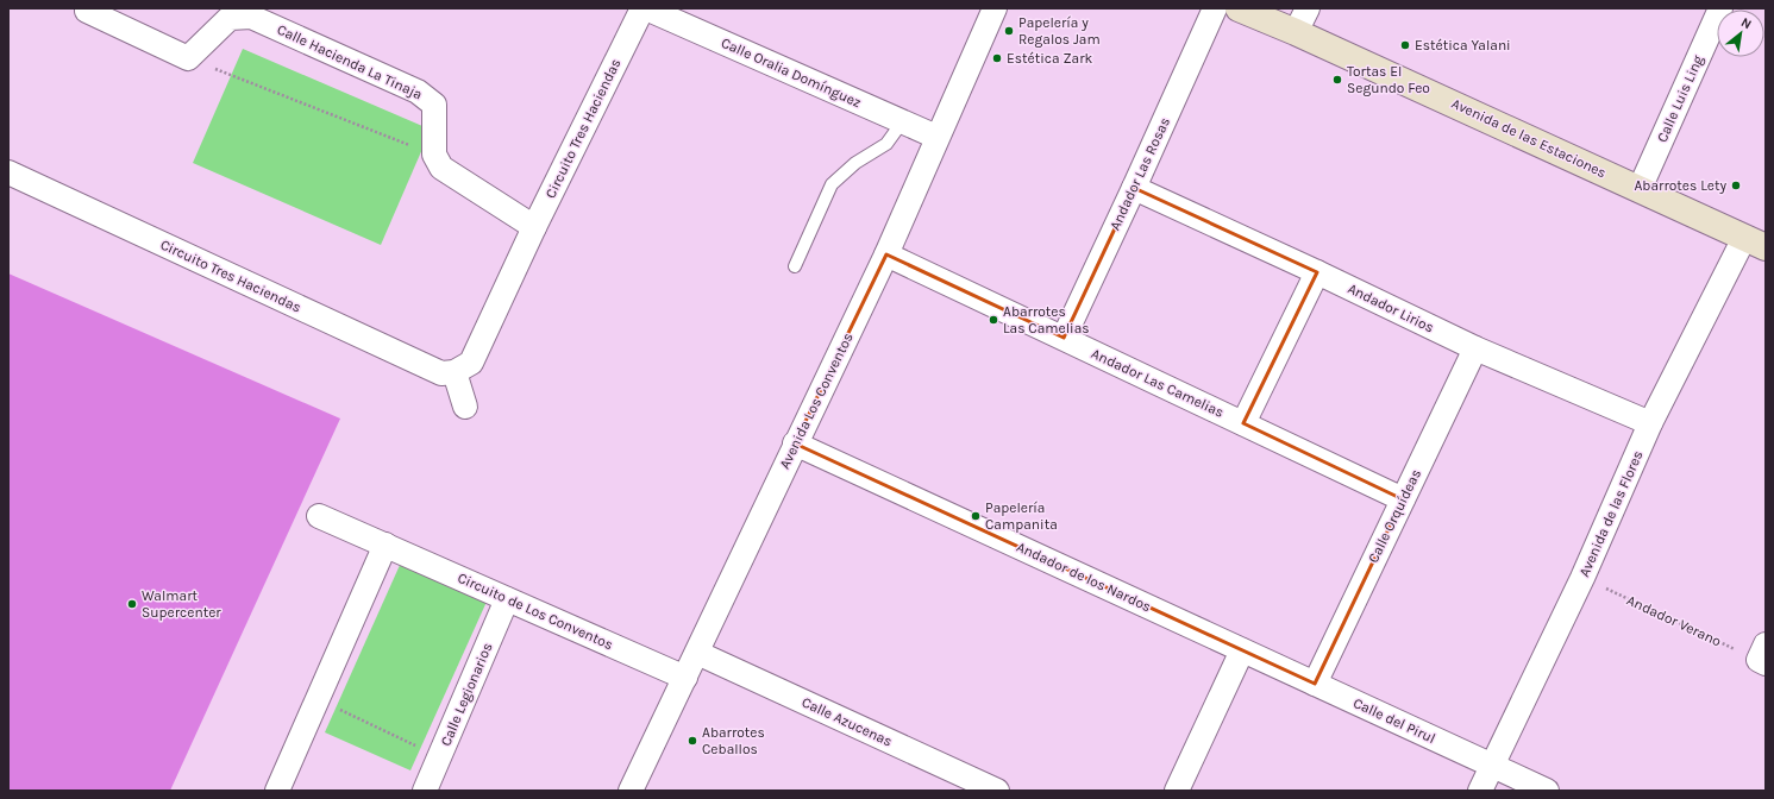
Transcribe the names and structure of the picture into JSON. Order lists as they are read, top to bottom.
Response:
{
  "streets": {
    "street": [
      "Calle Hacienda La Tinaja",
      "Calle Oralia Domínguez",
      "Calle Luis Ling",
      "Circuito Tres Haciendas",
      "Avenida de las Estaciones",
      "Andador Las Rosas",
      "Andador Lirios",
      "Andador Las Camelias",
      "Avenida Los Conventos",
      "Avenida de las Flores",
      "Calle Orquídeas",
      "Andador de los Nardos",
      "Circuito de Los Conventos",
      "Calle Legionarios",
      "Calle del Pirul",
      "Calle Azucenas"
    ],
    "path": ["Andador Verano"]
  },
  "crossings": [
    ["Calle Oralia Domínguez", "Circuito Tres Haciendas"],
    ["Calle Oralia Domínguez", "Avenida Los Conventos"],
    ["Calle Luis Ling", "Avenida de las Estaciones"],
    ["Avenida de las Estaciones", "Avenida de las Flores"],
    ["Andador Las Rosas", "Andador Lirios"],
    ["Andador Las Rosas", "Andador Las Camelias"],
    ["Andador Lirios", "Avenida de las Flores"],
    ["Andador Lirios", "Calle Orquídeas"],
    ["Andador Las Camelias", "Avenida Los Conventos"],
    ["Andador Las Camelias", "Calle Orquídeas"],
    ["Avenida Los Conventos", "Andador de los Nardos"],
    ["Avenida Los Conventos", "Circuito de Los Conventos"],
    ["Avenida Los Conventos", "Calle Azucenas"],
    ["Avenida de las Flores", "Andador Verano"],
    ["Avenida de las Flores", "Calle del Pirul"],
    ["Calle Orquídeas", "Calle del Pirul"],
    ["Andador de los Nardos", "Calle del Pirul"],
    ["Circuito de Los Conventos", "Calle Legionarios"]
  ],
  "places": [
    "Papelería y Regalos Jam",
    "Estética Yalani",
    "Estética Zark",
    "Tortas El Segundo Feo",
    "Abarrotes Lety",
    "Abarrotes Las Camelias",
    "Papelería Campanita",
    "Walmart Supercenter",
    "Abarrotes Ceballos"
  ],
  "north": "top right"
}
